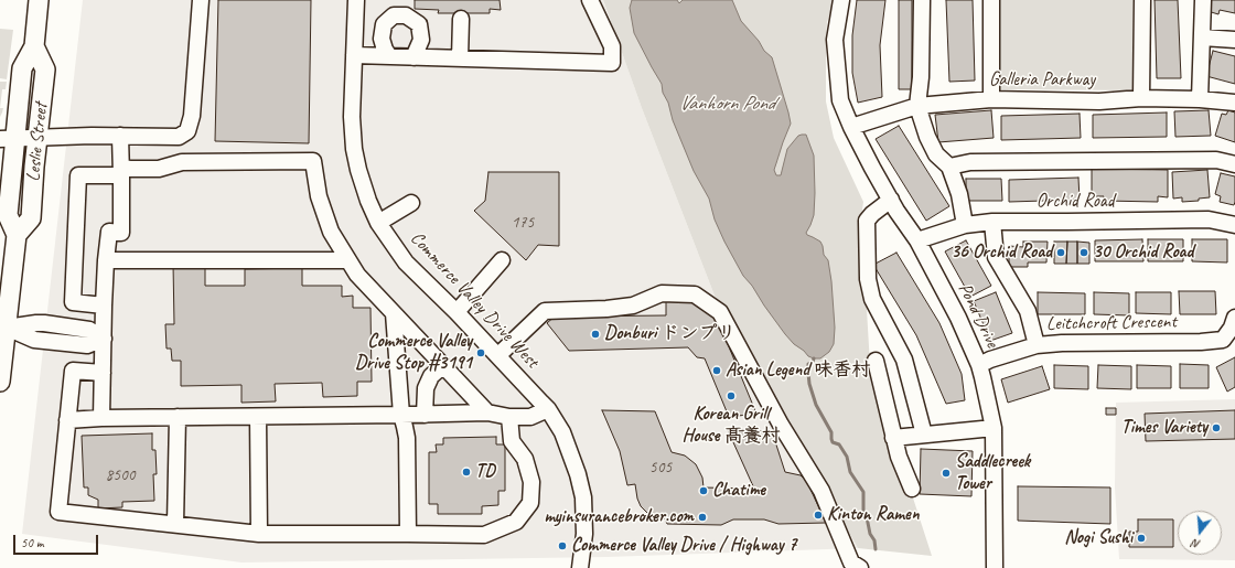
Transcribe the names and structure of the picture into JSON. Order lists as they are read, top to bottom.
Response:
{
  "streets": {
    "main road": ["Leslie Street"],
    "street": [
      "Galleria Parkway",
      "Orchid Road",
      "Commerce Valley Drive West",
      "Pond Drive",
      "Leitchcroft Crescent"
    ]
  },
  "crossings": [
    ["Galleria Parkway", "Pond Drive"],
    ["Orchid Road", "Pond Drive"],
    ["Pond Drive", "Leitchcroft Crescent"]
  ],
  "water": ["Vanhorn Pond"],
  "places": [
    "36 Orchid Road",
    "30 Orchid Road",
    "Donburi ドンプリ",
    "Commerce Valley Drive Stop #3191",
    "Asian Legend 味香村",
    "Korean Grill House 髙養村",
    "Times Variety",
    "TD",
    "Saddlecreek Tower",
    "Chatime",
    "Kinton Ramen",
    "myinsurancebroker.com",
    "Nogi Sushi",
    "Commerce Valley Drive / Highway 7"
  ],
  "house_numbers": ["175", "505", "8500"],
  "scale_bar": "50 m",
  "north": "bottom"
}
